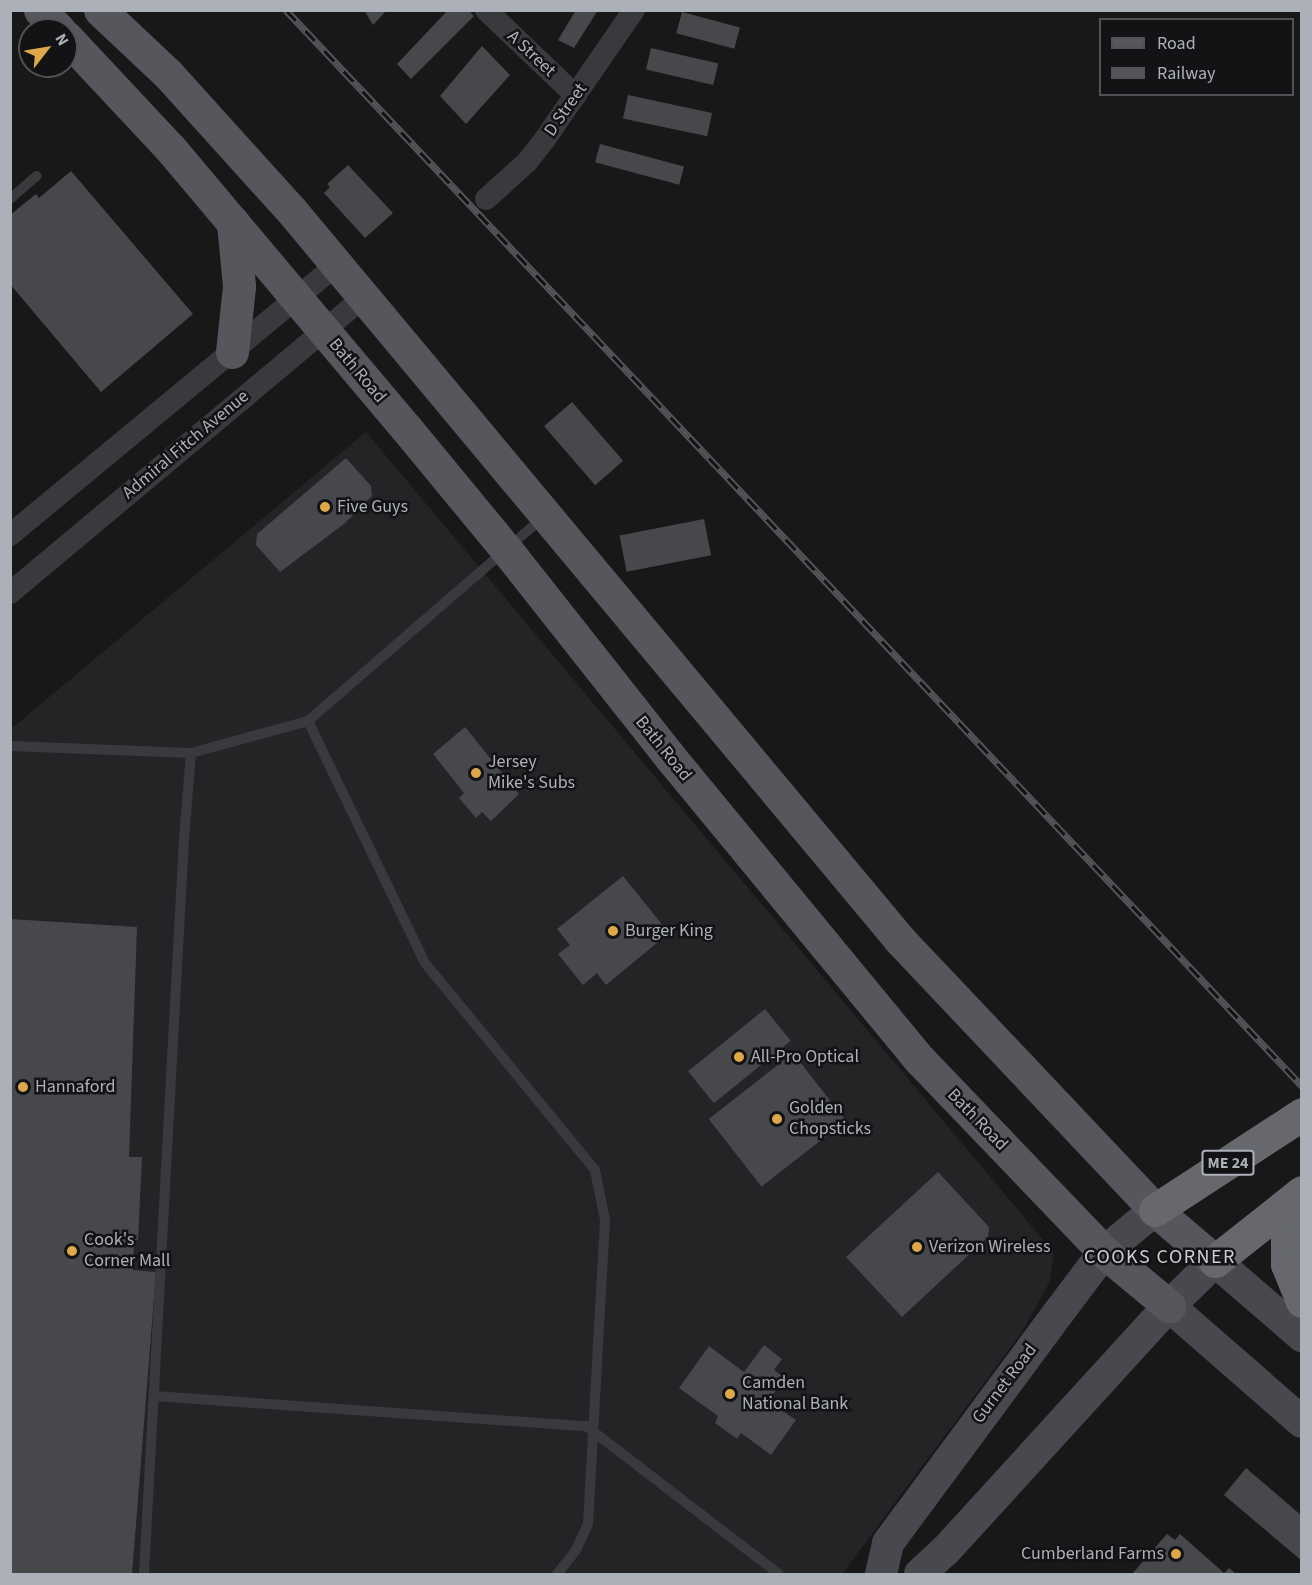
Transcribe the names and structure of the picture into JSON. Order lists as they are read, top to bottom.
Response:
{
  "streets": {
    "highway": ["ME 24"],
    "main road": ["Bath Road", "Gurnet Road"],
    "street": ["A Street", "D Street", "Admiral Fitch Avenue"]
  },
  "crossings": [
    ["A Street", "D Street"],
    ["Bath Road", "Admiral Fitch Avenue"],
    ["Bath Road", "Gurnet Road"],
    ["ME 24", "Gurnet Road"]
  ],
  "districts": ["COOKS CORNER"],
  "places": [
    "Five Guys",
    "Jersey Mike's Subs",
    "Burger King",
    "All-Pro Optical",
    "Hannaford",
    "Golden Chopsticks",
    "Verizon Wireless",
    "Cook's Corner Mall",
    "Camden National Bank",
    "Cumberland Farms"
  ],
  "legend": ["Road", "Railway"],
  "north": "top right"
}
